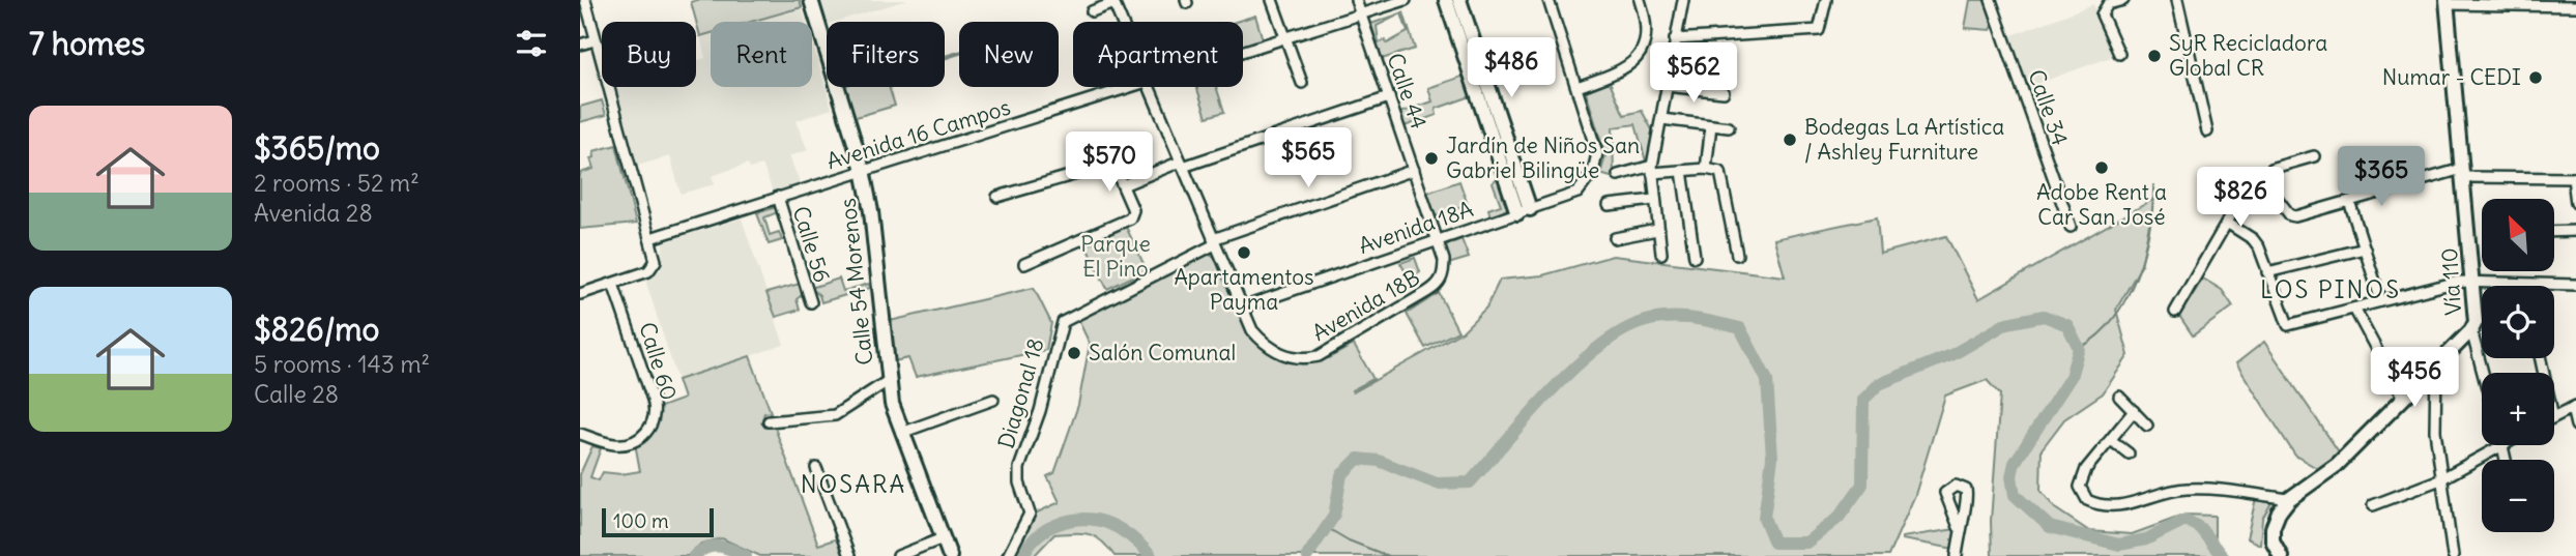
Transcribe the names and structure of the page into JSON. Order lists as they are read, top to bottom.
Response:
{
  "streets": {
    "main road": ["Calle 54 Morenos", "Vía 110"],
    "street": [
      "Calle 44",
      "Calle 34",
      "Avenida 16 Campos",
      "Avenida 18A",
      "Calle 56",
      "Avenida 18B",
      "Calle 60",
      "Diagonal 18"
    ]
  },
  "crossings": [
    ["Calle 44", "Avenida 16 Campos"],
    ["Calle 44", "Avenida 18A"],
    ["Calle 44", "Avenida 18B"],
    ["Avenida 16 Campos", "Calle 56"],
    ["Avenida 16 Campos", "Calle 54 Morenos"],
    ["Avenida 18A", "Avenida 18B"],
    ["Avenida 18B", "Diagonal 18"]
  ],
  "districts": ["LOS PINOS", "NOSARA"],
  "parks": ["Parque El Pino"],
  "places": [
    "SyR Recicladora Global CR",
    "Numar - CEDI",
    "Bodegas La Artística / Ashley Furniture",
    "Jardín de Niños San Gabriel Bilingüe",
    "Adobe Rent a Car San José",
    "Apartamentos Payma",
    "Salón Comunal"
  ],
  "scale_bar": "100 m",
  "north": "top left",
  "page": {
    "heading": "7 homes",
    "chip": [
      "Buy",
      "Rent",
      "Filters",
      "New",
      "Apartment"
    ],
    "price": [
      "$486",
      "$562",
      "$565",
      "$570",
      "$365",
      "$826",
      "$456"
    ],
    "list": [
      {
        "name": "$365/mo",
        "note": "2 rooms · 52 m² · Avenida 28"
      },
      {
        "name": "$826/mo",
        "note": "5 rooms · 143 m² · Calle 28"
      }
    ],
    "map_buttons": ["+", "−"],
    "scale": "100 m"
  }
}
